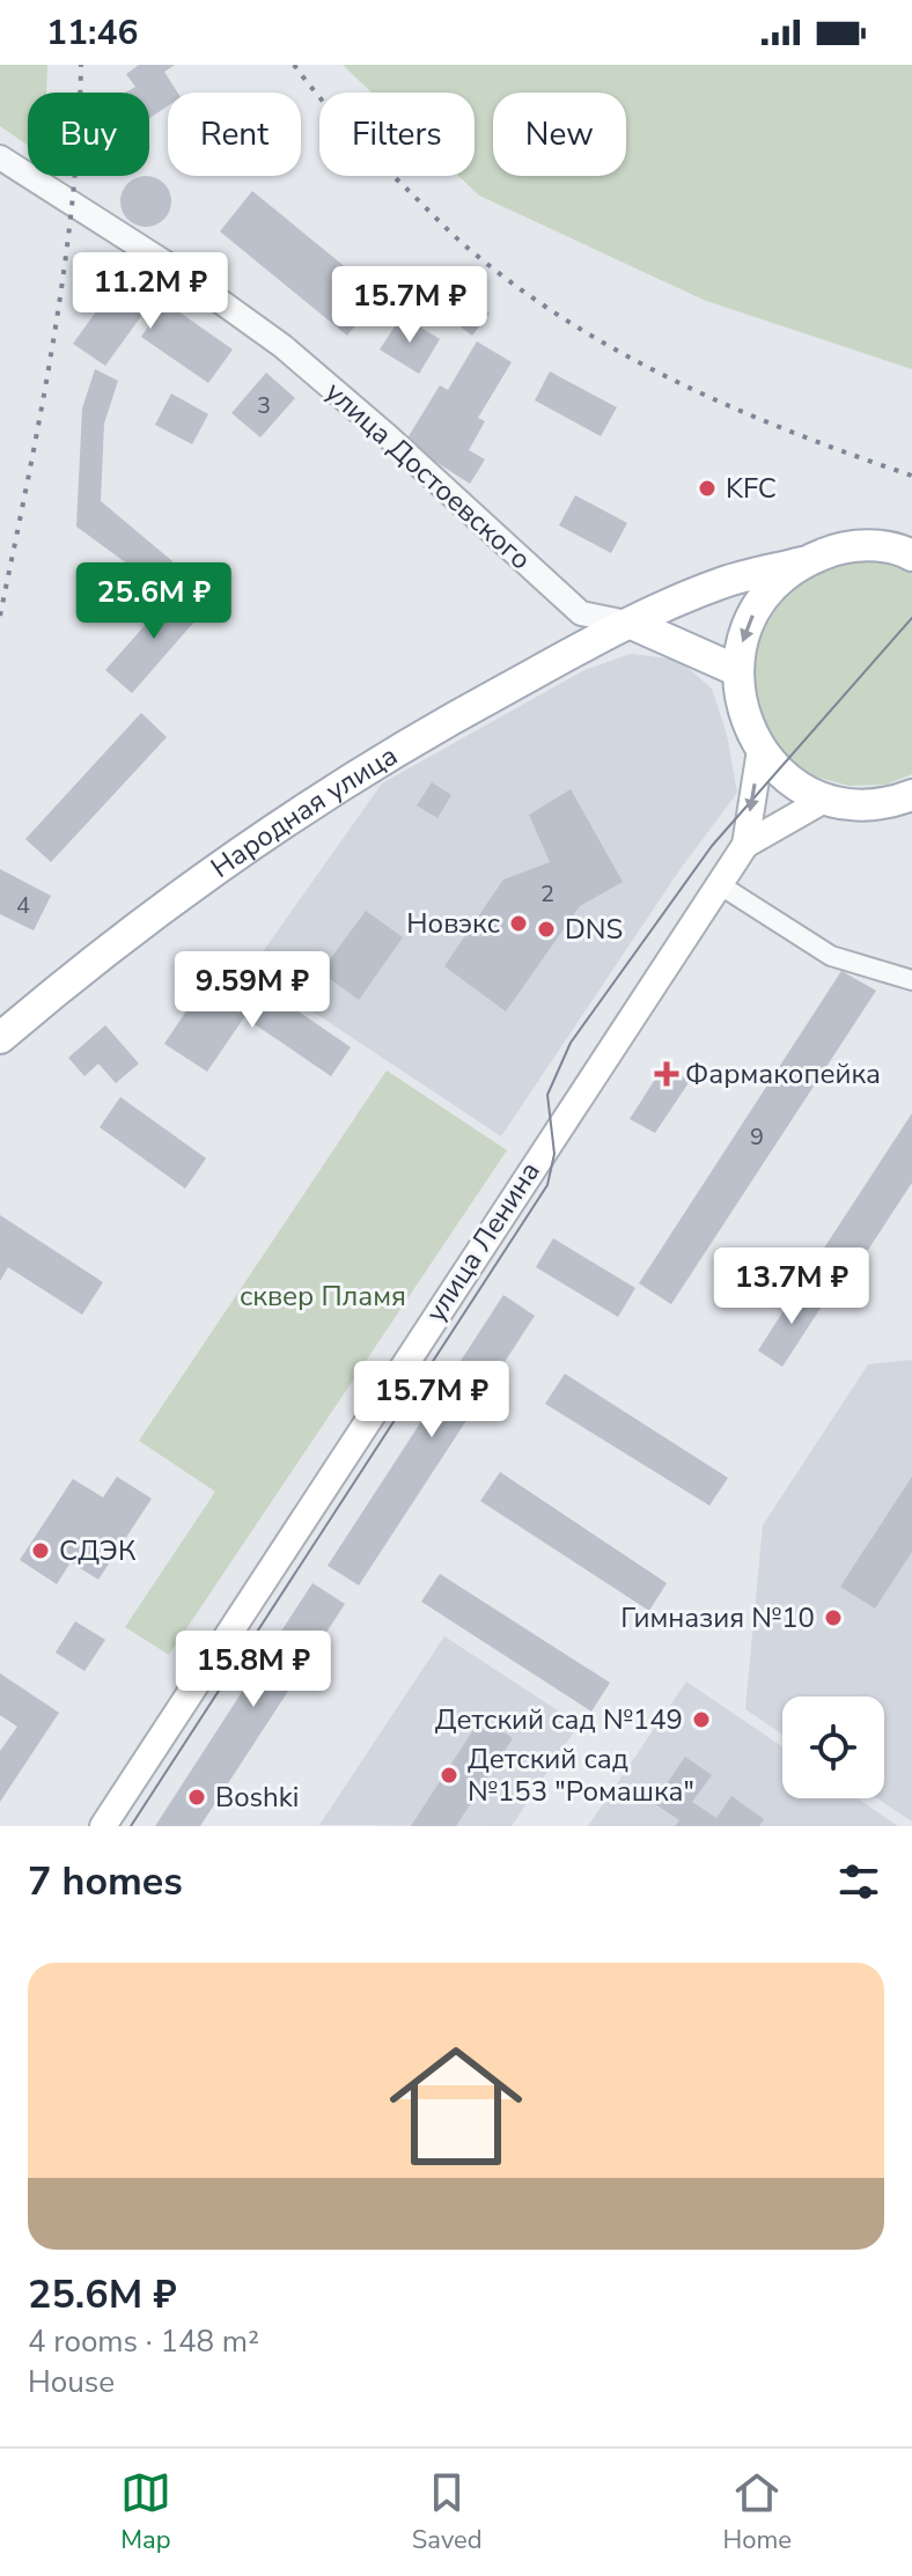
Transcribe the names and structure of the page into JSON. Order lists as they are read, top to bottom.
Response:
{
  "streets": {
    "main road": ["Народная улица", "улица Ленина"],
    "street": ["улица Достоевского"]
  },
  "crossings": [
    ["улица Достоевского", "Народная улица"]
  ],
  "parks": ["сквер Пламя"],
  "places": {
    "other": [
      "KFC",
      "Новэкс",
      "DNS",
      "СДЭК",
      "Гимназия №10",
      "Детский сад №149",
      "Детский сад №153 \"Ромашка\"",
      "Boshki"
    ],
    "health": ["Фармакопейка"]
  },
  "house_numbers": [
    "3",
    "2",
    "4",
    "9"
  ],
  "page": {
    "status": "11:46",
    "chip": [
      "Buy",
      "Rent",
      "Filters",
      "New"
    ],
    "price": [
      "11.2M ₽",
      "15.7M ₽",
      "25.6M ₽",
      "9.59M ₽",
      "13.7M ₽",
      "15.7M ₽",
      "15.8M ₽"
    ],
    "heading": "7 homes",
    "list": [
      {
        "name": "25.6M ₽",
        "note": "4 rooms · 148 m² · House"
      }
    ],
    "tabs": ["Map", "Saved", "Home"]
  }
}
